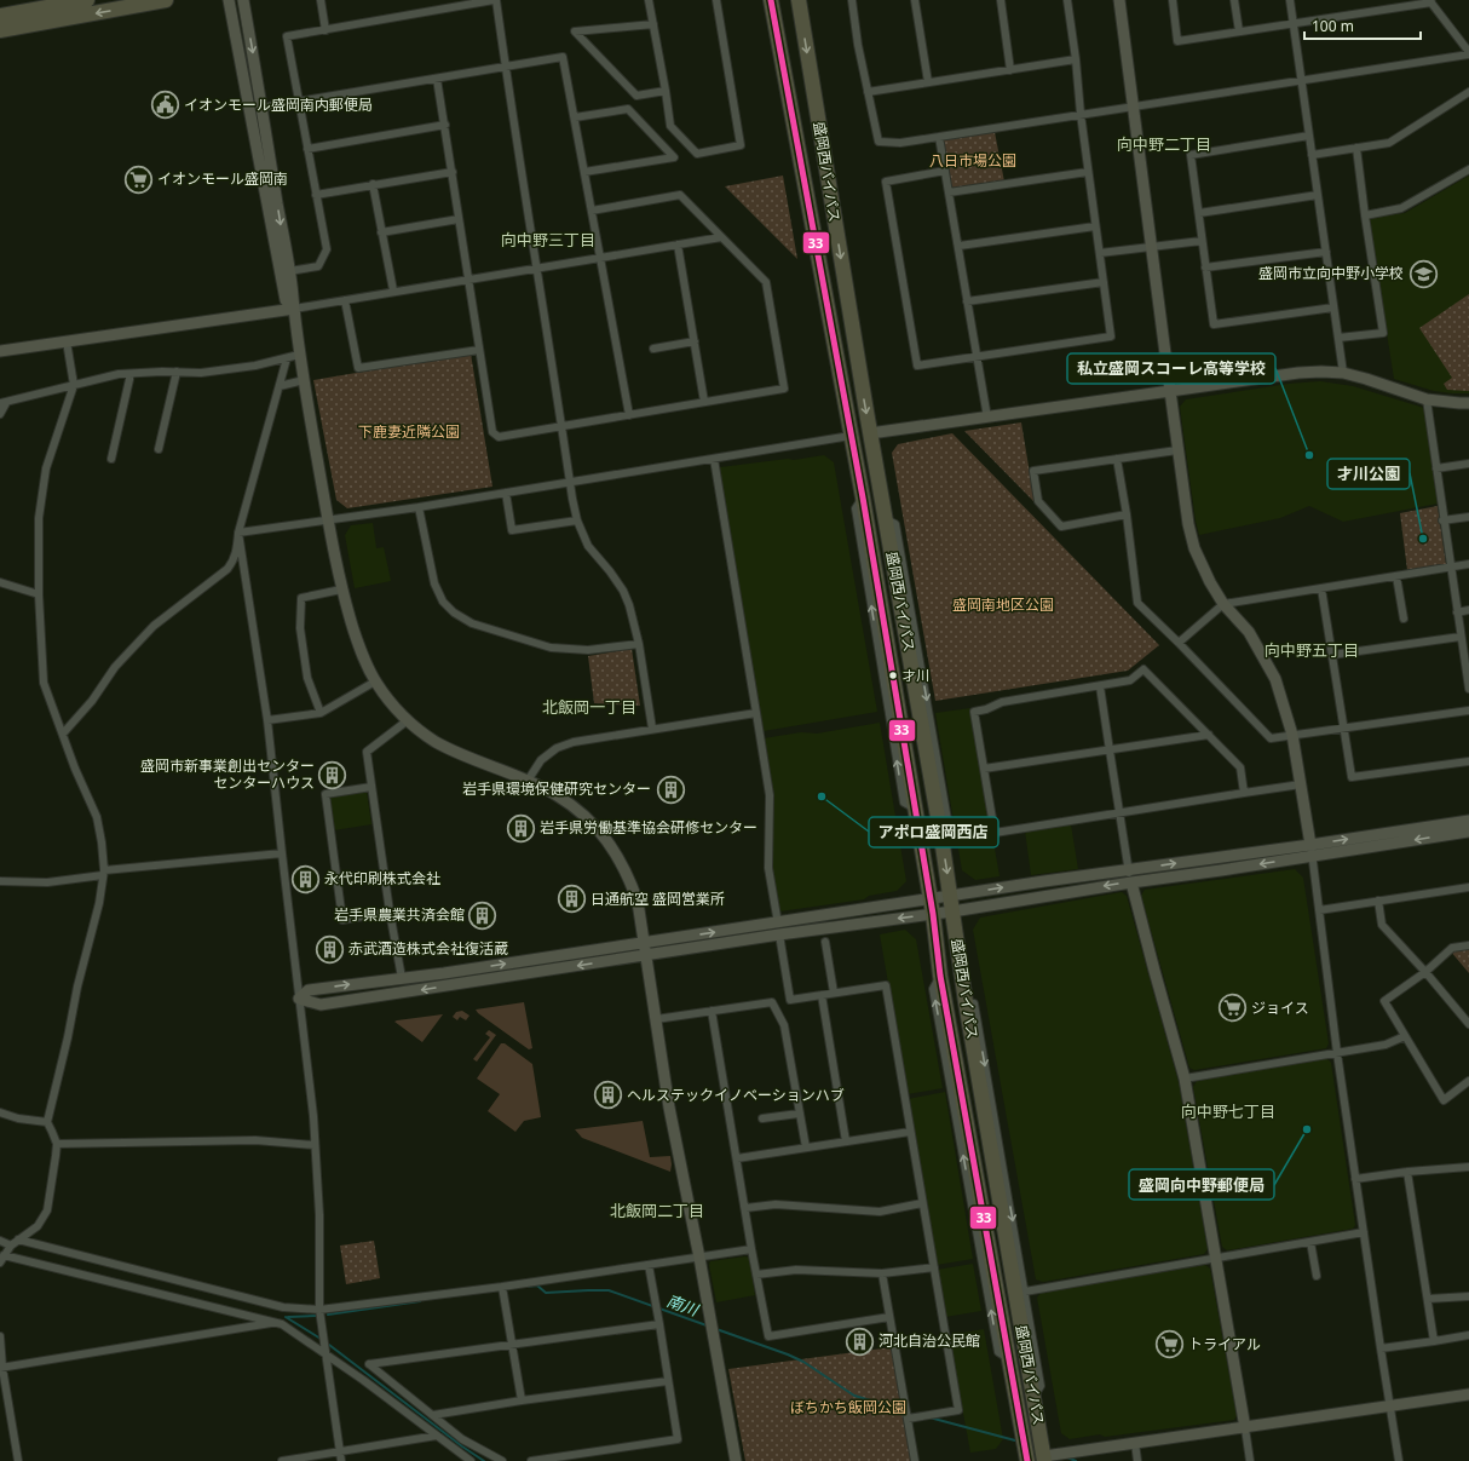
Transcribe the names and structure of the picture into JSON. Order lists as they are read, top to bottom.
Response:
{
  "streets": {
    "highway": ["盛岡西バイパス"]
  },
  "districts": [
    "向中野二丁目",
    "向中野三丁目",
    "向中野五丁目",
    "北飯岡一丁目",
    "向中野七丁目",
    "北飯岡二丁目"
  ],
  "water": ["南川"],
  "parks": [
    "八日市場公園",
    "下鹿妻近隣公園",
    "盛岡南地区公園",
    "ぼちかち飯岡公園"
  ],
  "places": {
    "public building": ["イオンモール盛岡南内郵便局"],
    "supermarket": ["イオンモール盛岡南", "ジョイス", "トライアル"],
    "school or university": ["盛岡市立向中野小学校"],
    "other": [
      "私立盛岡スコーレ高等学校",
      "才川公園",
      "才川",
      "アポロ盛岡西店",
      "盛岡向中野郵便局"
    ],
    "building": [
      "盛岡市新事業創出センター センターハウス",
      "岩手県環境保健研究センター",
      "岩手県労働基準協会研修センター",
      "永代印刷株式会社",
      "日通航空 盛岡営業所",
      "岩手県農業共済会館",
      "赤武酒造株式会社復活蔵",
      "ヘルステックイノベーションハブ",
      "河北自治公民館"
    ]
  },
  "lines": ["transit line 33"],
  "scale_bar": "100 m"
}
